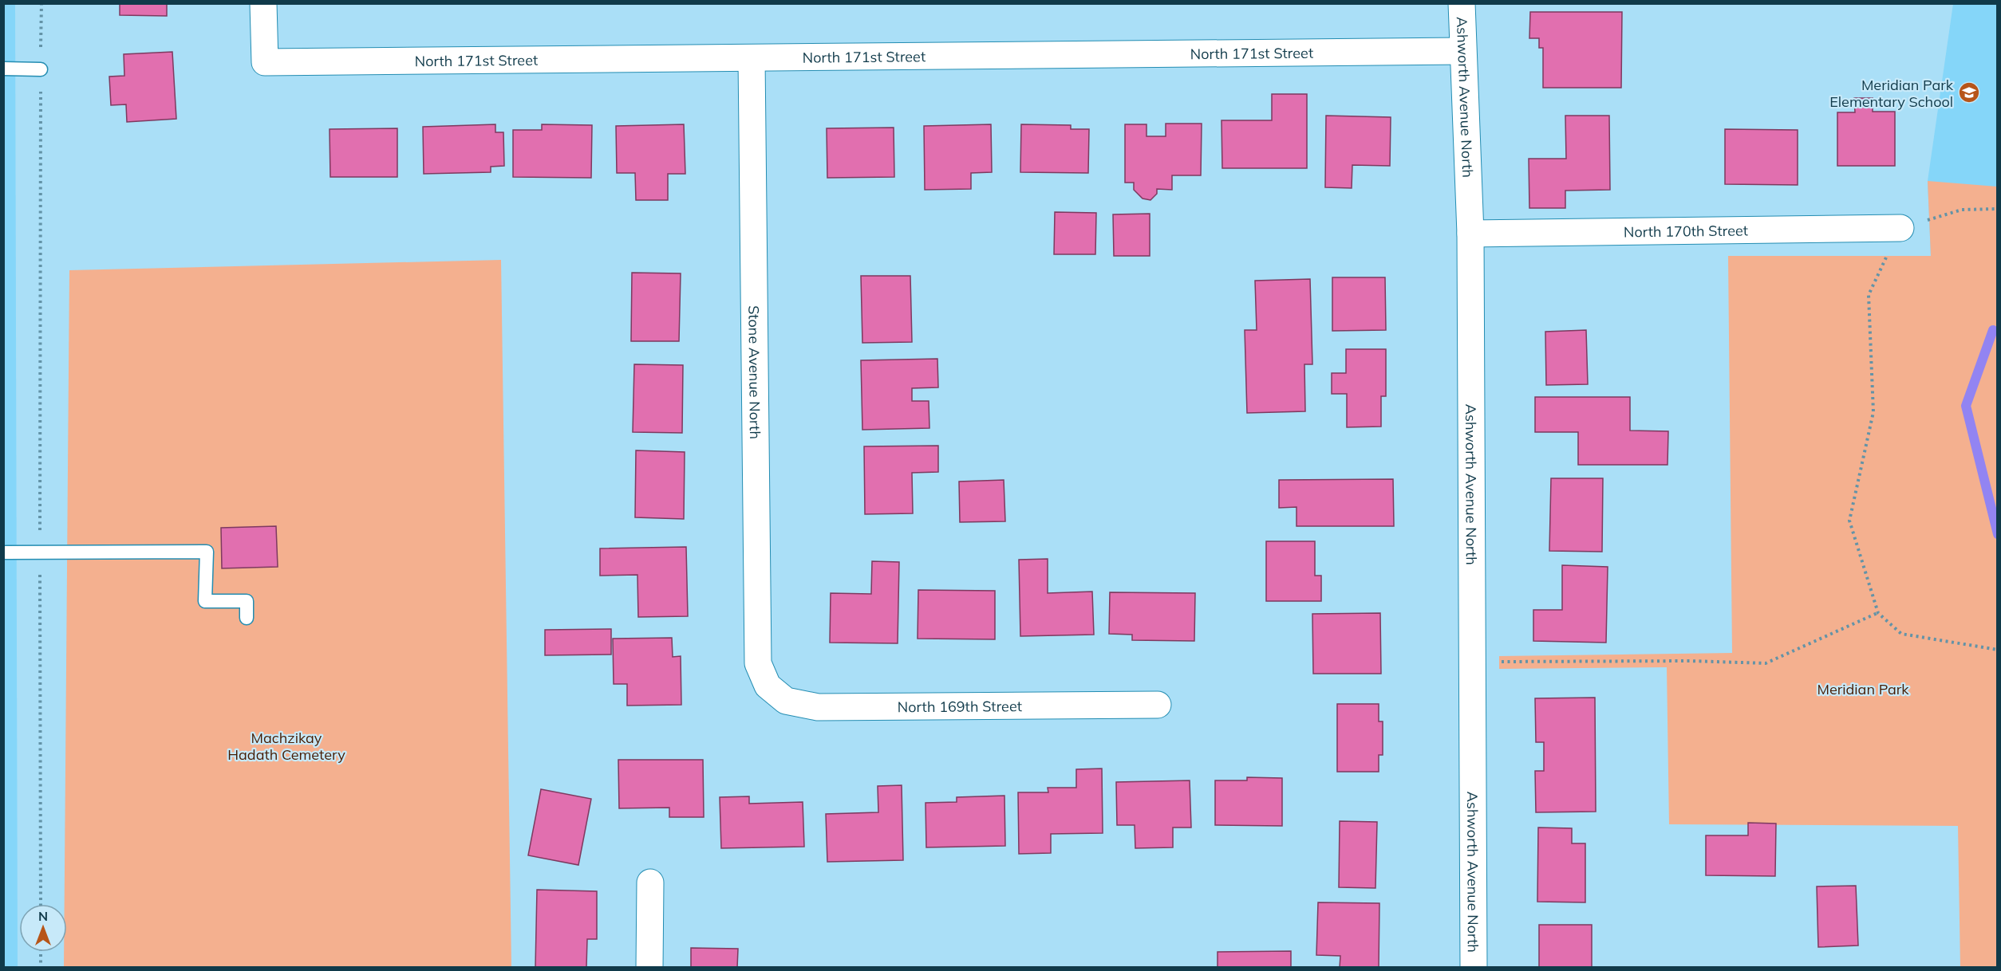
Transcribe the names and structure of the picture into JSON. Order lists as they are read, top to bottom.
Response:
{
  "streets": {
    "street": [
      "North 171st Street",
      "Ashworth Avenue North",
      "North 170th Street",
      "Stone Avenue North",
      "North 169th Street"
    ]
  },
  "crossings": [
    ["North 171st Street", "Ashworth Avenue North"],
    ["North 171st Street", "Stone Avenue North"],
    ["Ashworth Avenue North", "North 170th Street"],
    ["Stone Avenue North", "North 169th Street"]
  ],
  "parks": ["Meridian Park", "Machzikay Hadath Cemetery"],
  "places": {
    "school or university": ["Meridian Park Elementary School"]
  },
  "north": "top"
}
